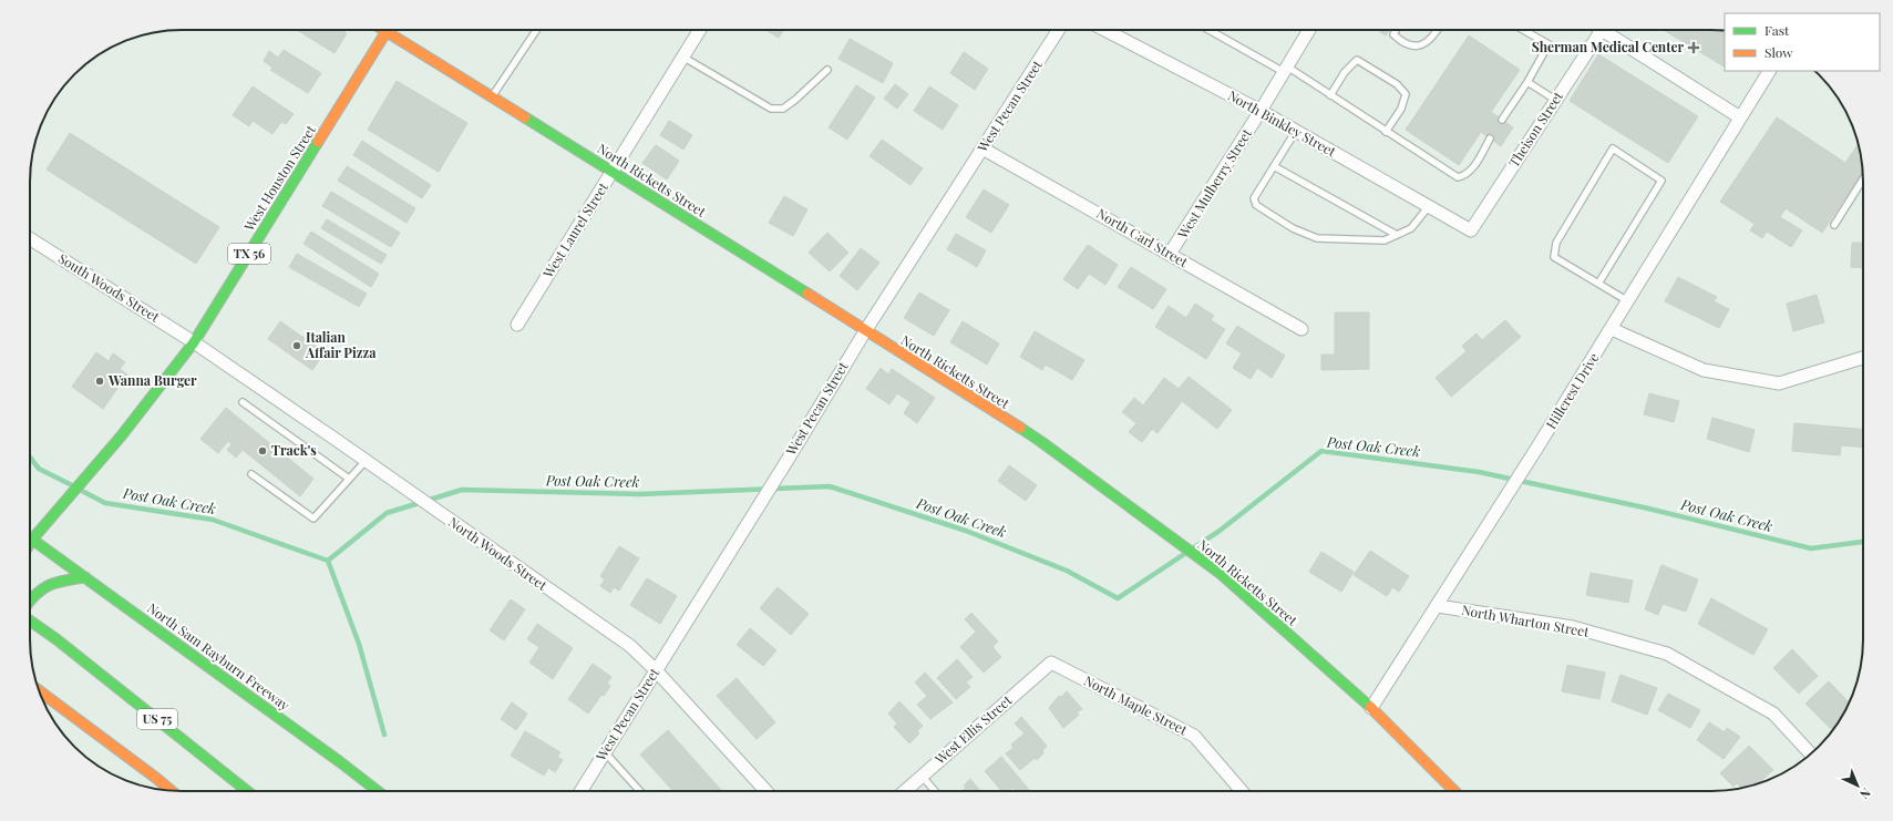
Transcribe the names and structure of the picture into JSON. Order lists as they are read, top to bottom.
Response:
{
  "streets": {
    "main road": [
      "West Houston Street",
      "North Ricketts Street",
      "TX 56",
      "North Sam Rayburn Freeway",
      "US 75"
    ],
    "street": [
      "West Pecan Street",
      "North Binkley Street",
      "Theison Street",
      "West Mulberry Street",
      "West Laurel Street",
      "North Carl Street",
      "South Woods Street",
      "Hillcrest Drive",
      "North Woods Street",
      "North Wharton Street",
      "North Maple Street",
      "West Ellis Street"
    ]
  },
  "crossings": [
    ["West Pecan Street", "North Ricketts Street"],
    ["West Pecan Street", "North Carl Street"],
    ["West Pecan Street", "North Woods Street"],
    ["North Binkley Street", "Theison Street"],
    ["North Binkley Street", "West Mulberry Street"],
    ["West Houston Street", "North Ricketts Street"],
    ["West Houston Street", "South Woods Street"],
    ["West Houston Street", "North Woods Street"],
    ["North Ricketts Street", "West Laurel Street"],
    ["North Ricketts Street", "Hillcrest Drive"],
    ["West Mulberry Street", "North Carl Street"],
    ["South Woods Street", "North Woods Street"],
    ["Hillcrest Drive", "North Wharton Street"],
    ["North Maple Street", "West Ellis Street"]
  ],
  "water": ["Post Oak Creek"],
  "places": {
    "health": ["Sherman Medical Center"],
    "other": ["Italian Affair Pizza", "Wanna Burger", "Track's"]
  },
  "legend": ["Fast", "Slow"],
  "north": "bottom right"
}
